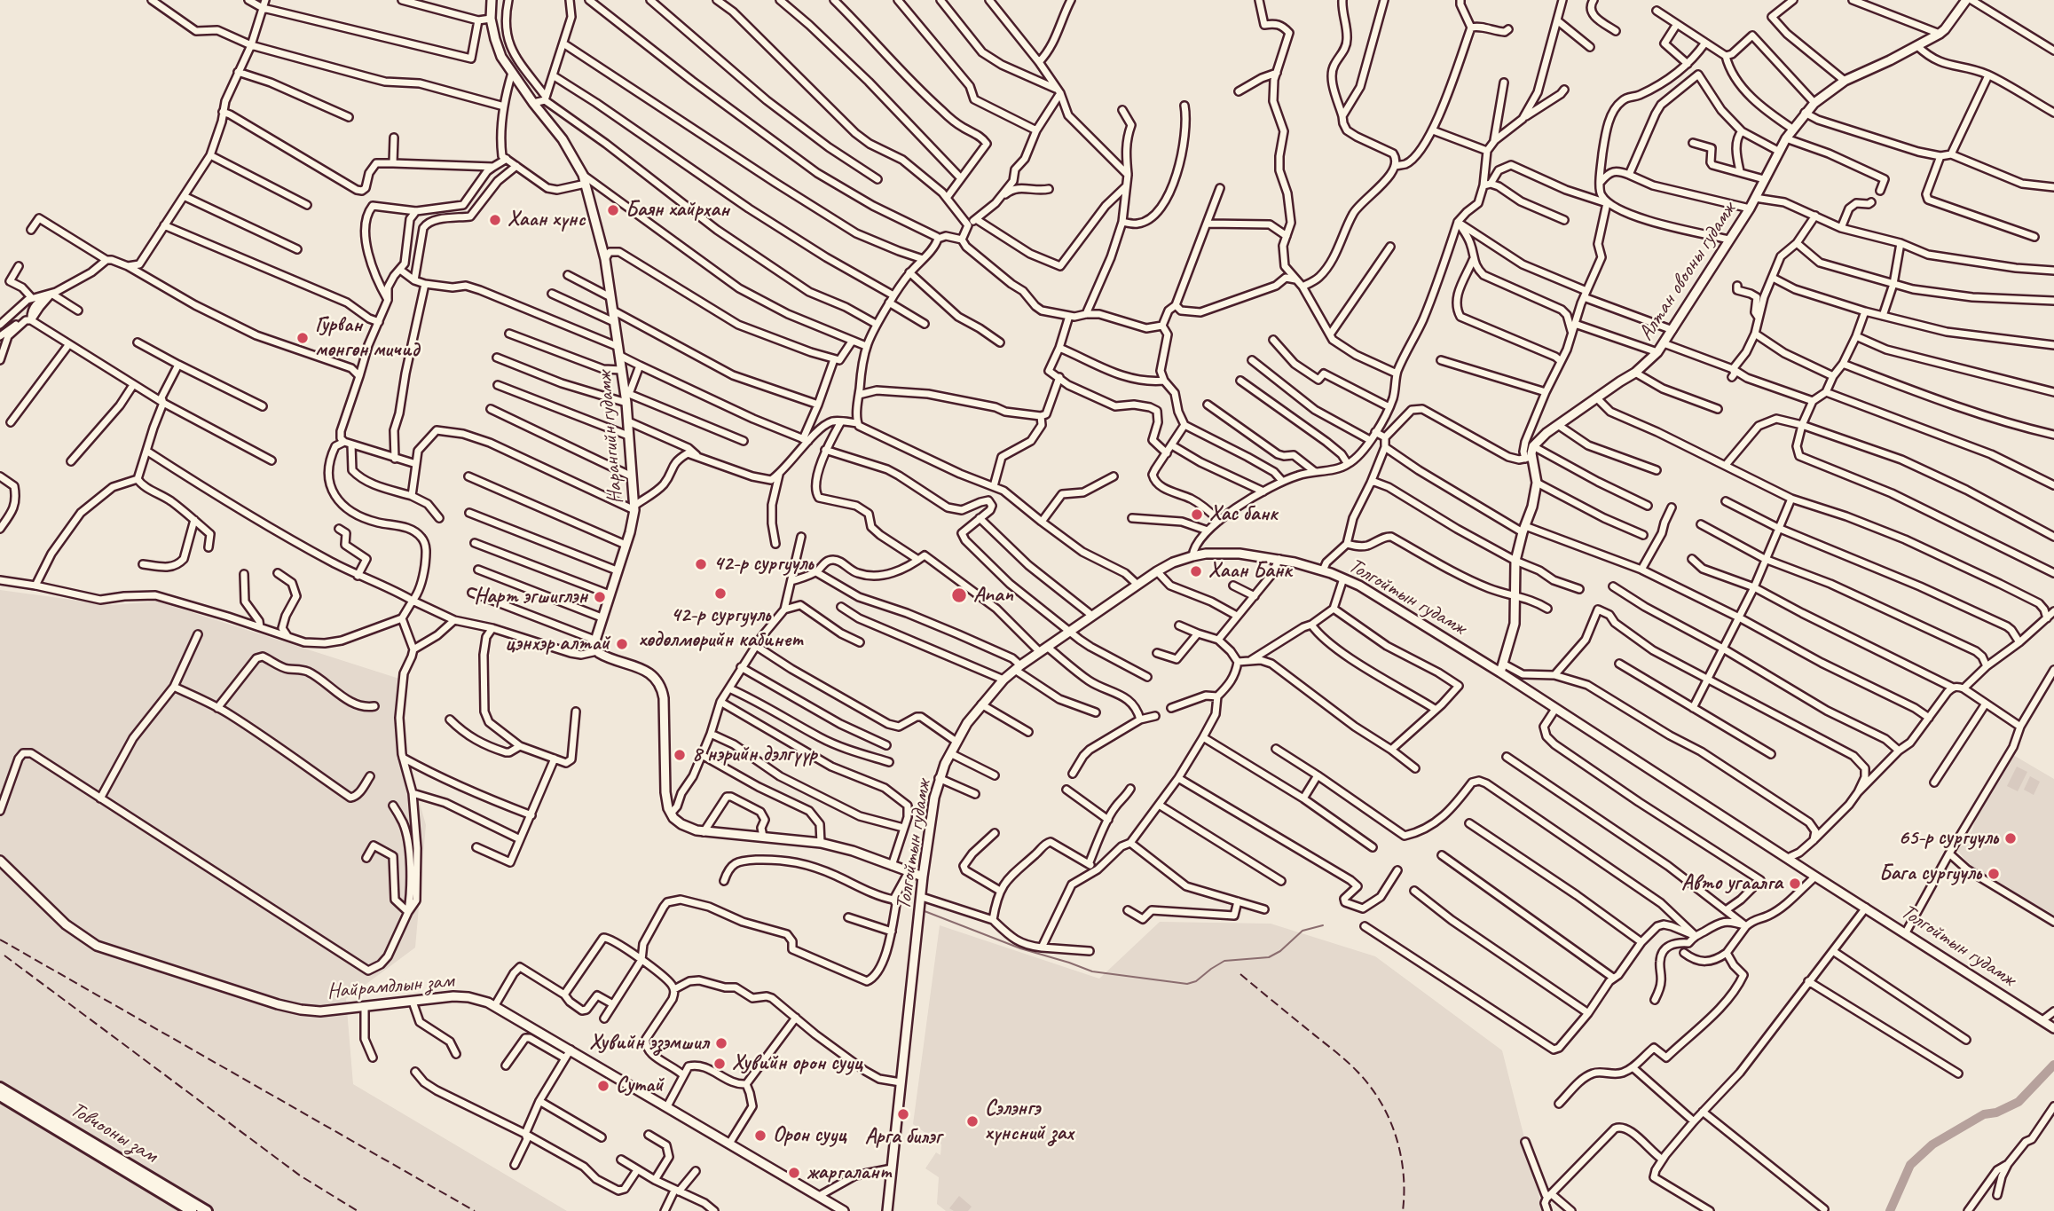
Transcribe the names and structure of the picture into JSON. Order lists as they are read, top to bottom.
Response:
{
  "streets": {
    "highway": ["Товчооны зам"],
    "main road": [
      "Алтан овооны гудамж",
      "Нарангийн гудамж",
      "Толгойтын гудамж",
      "Найрамдлын зам"
    ]
  },
  "places": [
    "Баян хайрхан",
    "Хаан хүнс",
    "Гурван мөнгөн мичид",
    "Хас банк",
    "42-p сургууль",
    "Хаан Банк",
    "42-p сургууль хөдөлмөрийн кабинет",
    "Anan",
    "Нарт эгшиглэн",
    "цэнхэр алтай",
    "8 нэрийн дэлгүүр",
    "65-р сургууль",
    "Бага сургууль",
    "Авто угаалга",
    "Хувийн эзэмшил",
    "Хувийн орон сууц",
    "Сутай",
    "Арга билэг",
    "Сэлэнгэ хүнсний зах",
    "Орон сууц",
    "жаргалант"
  ]
}
